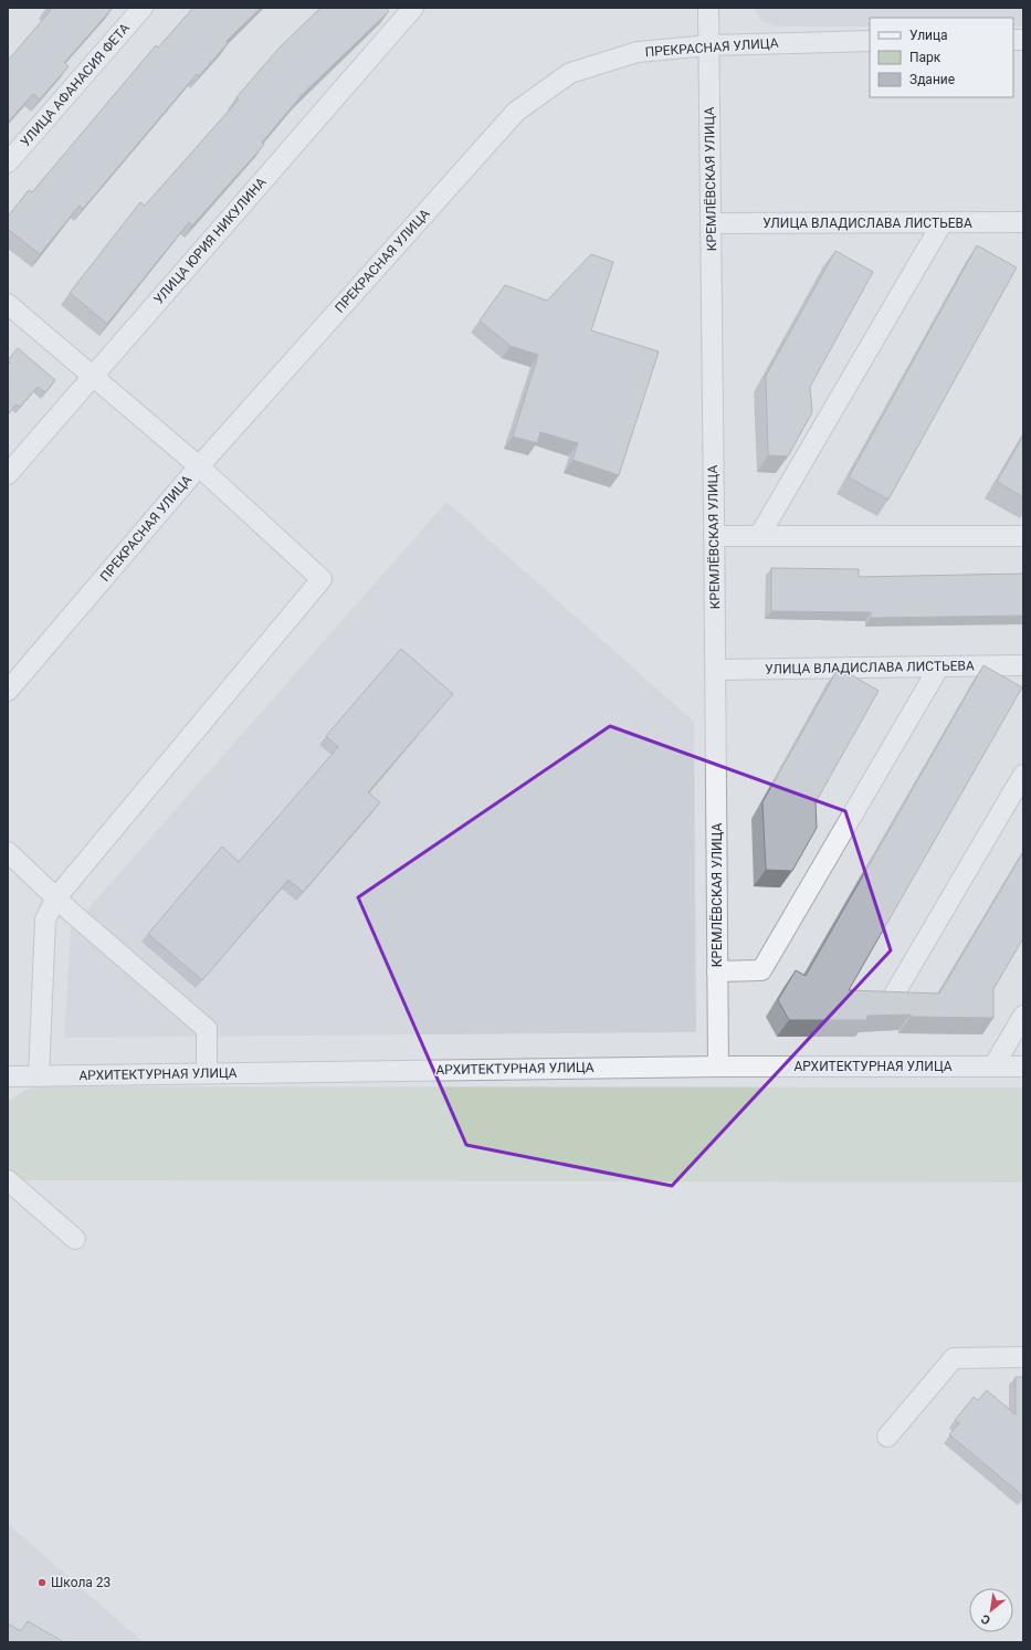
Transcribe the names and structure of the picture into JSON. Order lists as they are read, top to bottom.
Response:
{
  "streets": {
    "street": [
      "ПРЕКРАСНАЯ УЛИЦА",
      "УЛИЦА АФАНАСИЯ ФЕТА",
      "КРЕМЛЁВСКАЯ УЛИЦА",
      "УЛИЦА ВЛАДИСЛАВА ЛИСТЬЕВА",
      "УЛИЦА ЮРИЯ НИКУЛИНА",
      "АРХИТЕКТУРНАЯ УЛИЦА"
    ]
  },
  "crossings": [
    ["ПРЕКРАСНАЯ УЛИЦА", "КРЕМЛЁВСКАЯ УЛИЦА"],
    ["КРЕМЛЁВСКАЯ УЛИЦА", "УЛИЦА ВЛАДИСЛАВА ЛИСТЬЕВА"],
    ["КРЕМЛЁВСКАЯ УЛИЦА", "АРХИТЕКТУРНАЯ УЛИЦА"]
  ],
  "places": ["Школа 23"],
  "legend": ["Улица", "Парк", "Здание"],
  "north": "bottom left"
}
